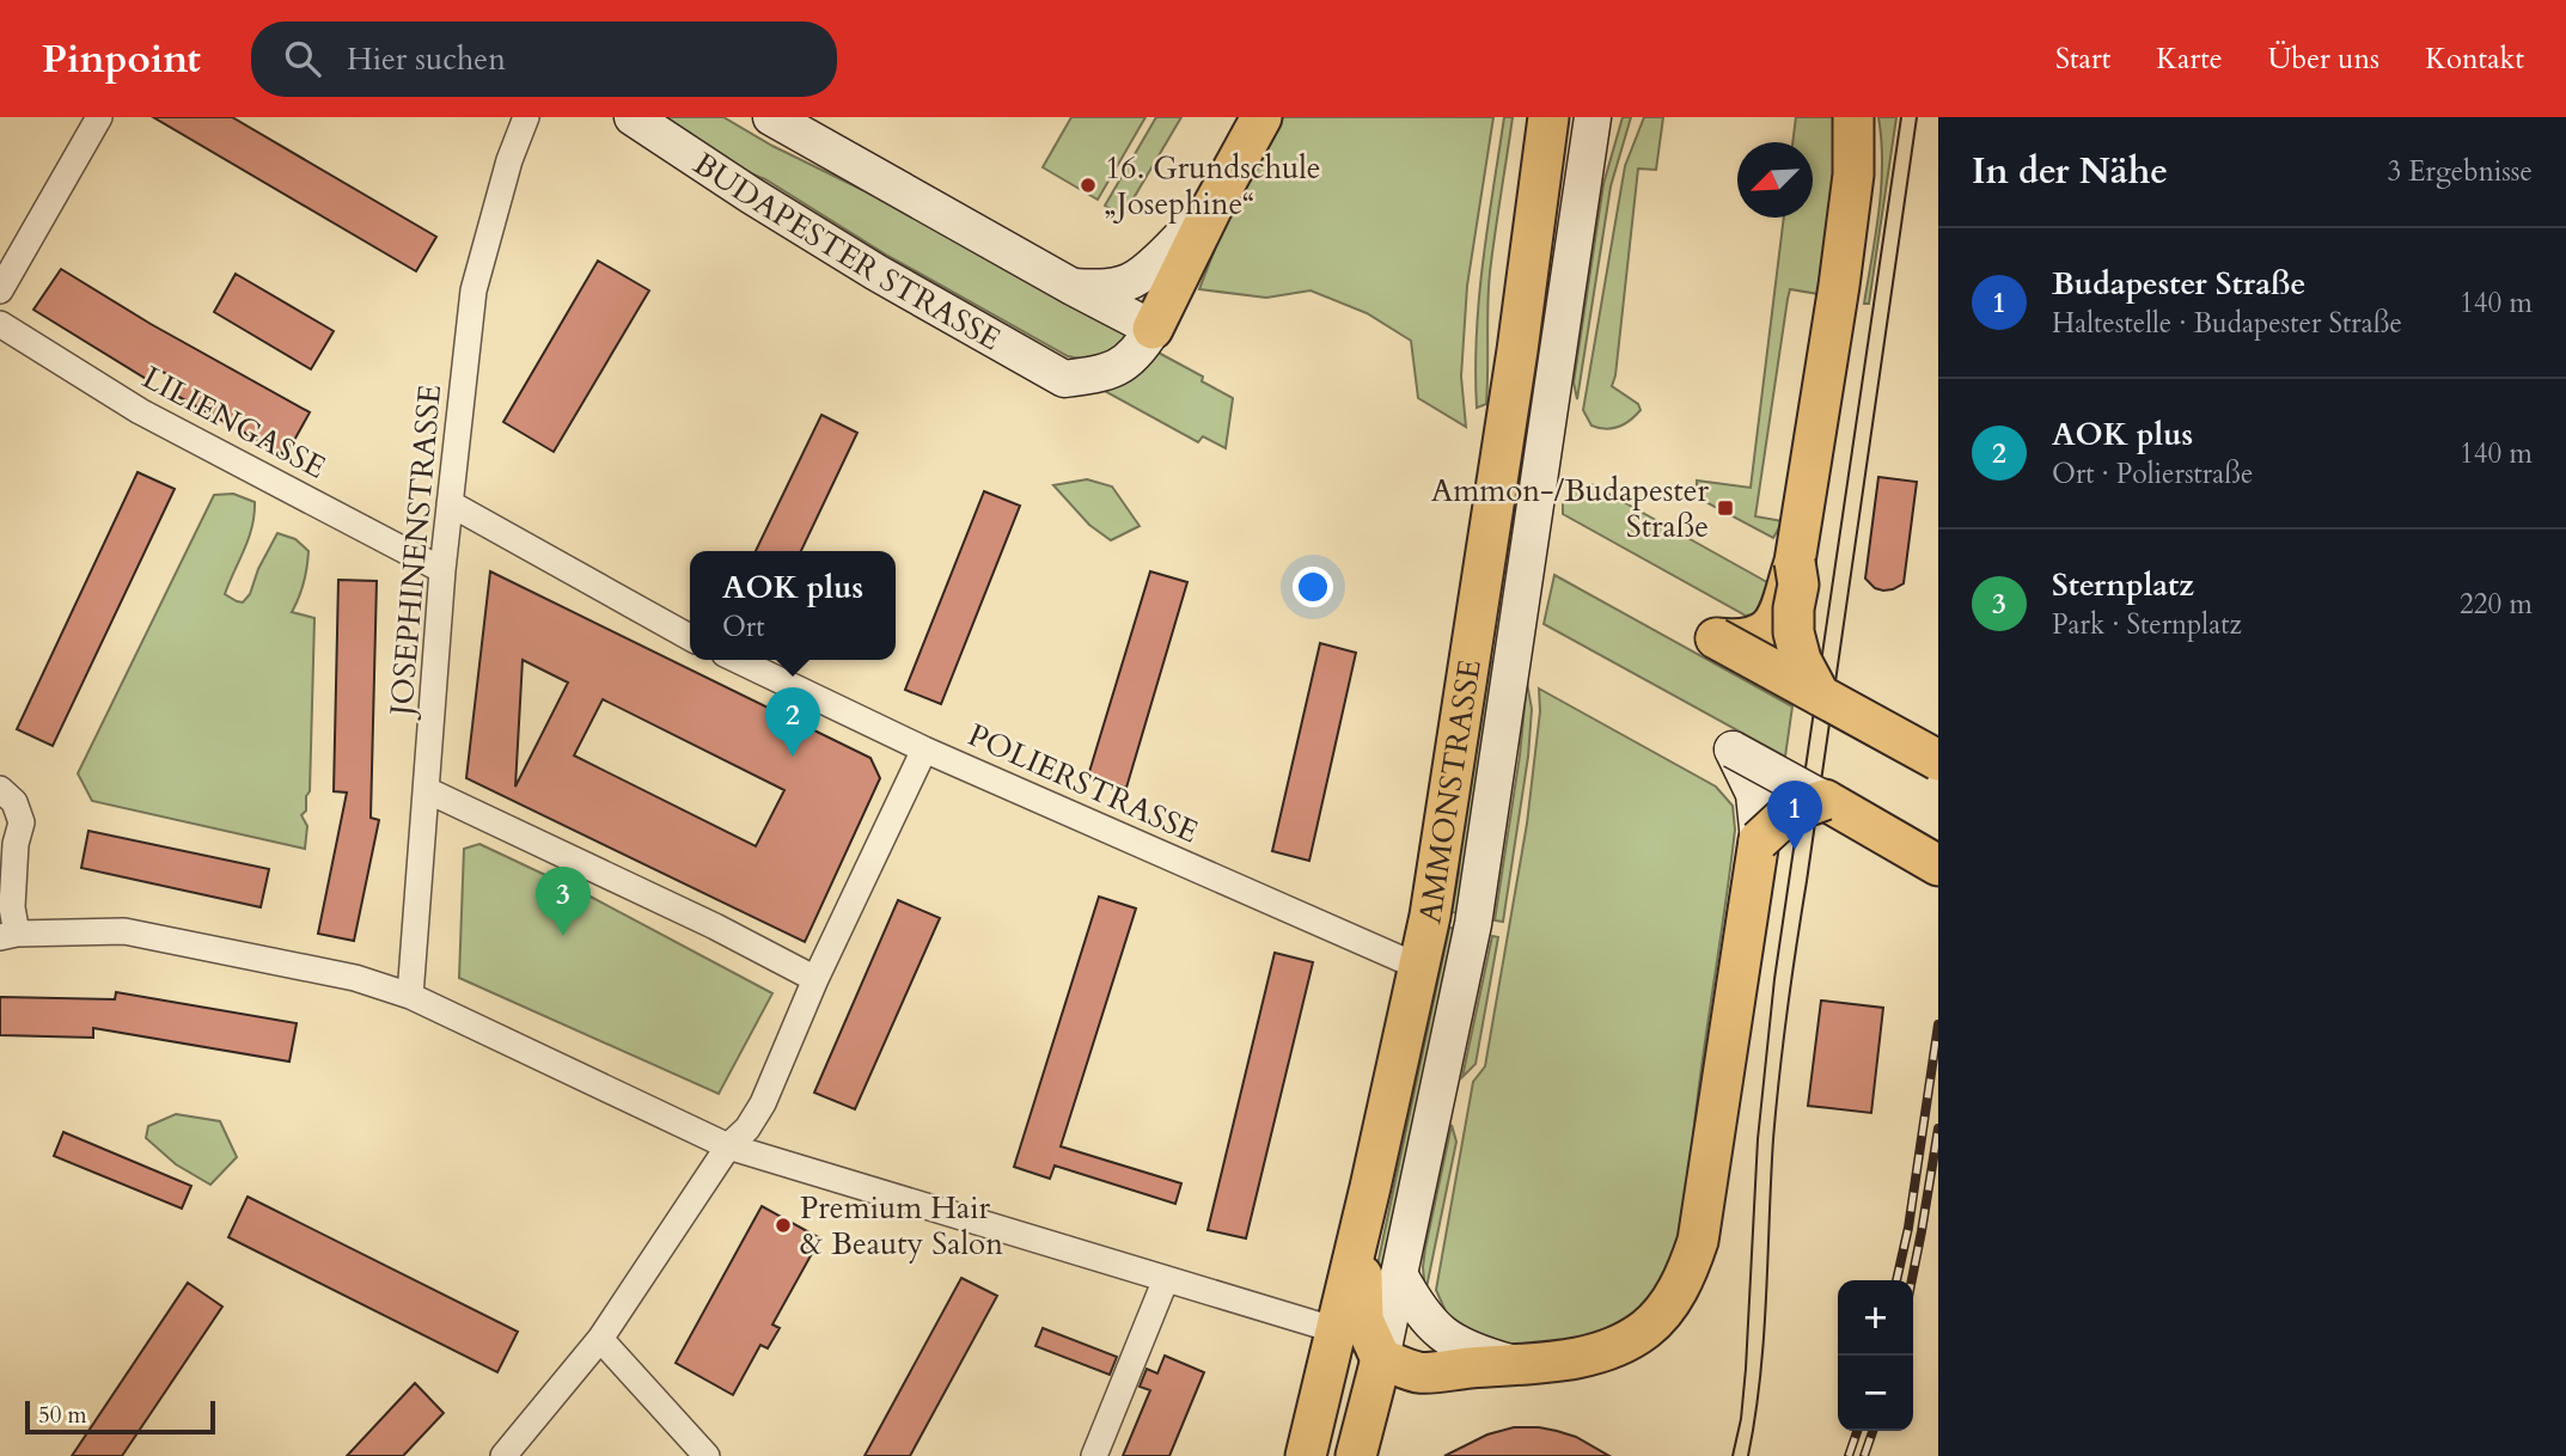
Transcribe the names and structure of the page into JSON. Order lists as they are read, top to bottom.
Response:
{
  "streets": {
    "main road": ["BUDAPESTER STRASSE", "AMMONSTRASSE"],
    "street": ["LILIENGASSE", "JOSEPHINENSTRASSE", "POLIERSTRASSE"]
  },
  "crossings": [
    ["LILIENGASSE", "JOSEPHINENSTRASSE"],
    ["POLIERSTRASSE", "AMMONSTRASSE"]
  ],
  "places": {
    "other": ["16. Grundschule „Josephine“", "Premium Hair & Beauty Salon"],
    "transit": ["Ammon-/Budapester Straße"]
  },
  "scale_bar": "50 m",
  "north": "bottom left",
  "page": {
    "header": "Pinpoint",
    "search": "Hier suchen",
    "nav": [
      "Start",
      "Karte",
      "Über uns",
      "Kontakt"
    ],
    "heading": ["In der Nähe", "3 Ergebnisse"],
    "list": [
      {
        "mark": "1",
        "name": "Budapester Straße",
        "note": "Haltestelle · Budapester Straße",
        "value": "140 m"
      },
      {
        "mark": "2",
        "name": "AOK plus",
        "note": "Ort · Polierstraße",
        "value": "140 m"
      },
      {
        "mark": "3",
        "name": "Sternplatz",
        "note": "Park · Sternplatz",
        "value": "220 m"
      }
    ],
    "popup": ["AOK plus", "Ort"],
    "pins": ["2", "1", "3"],
    "map_buttons": ["+", "−"],
    "scale": "50 m"
  }
}
